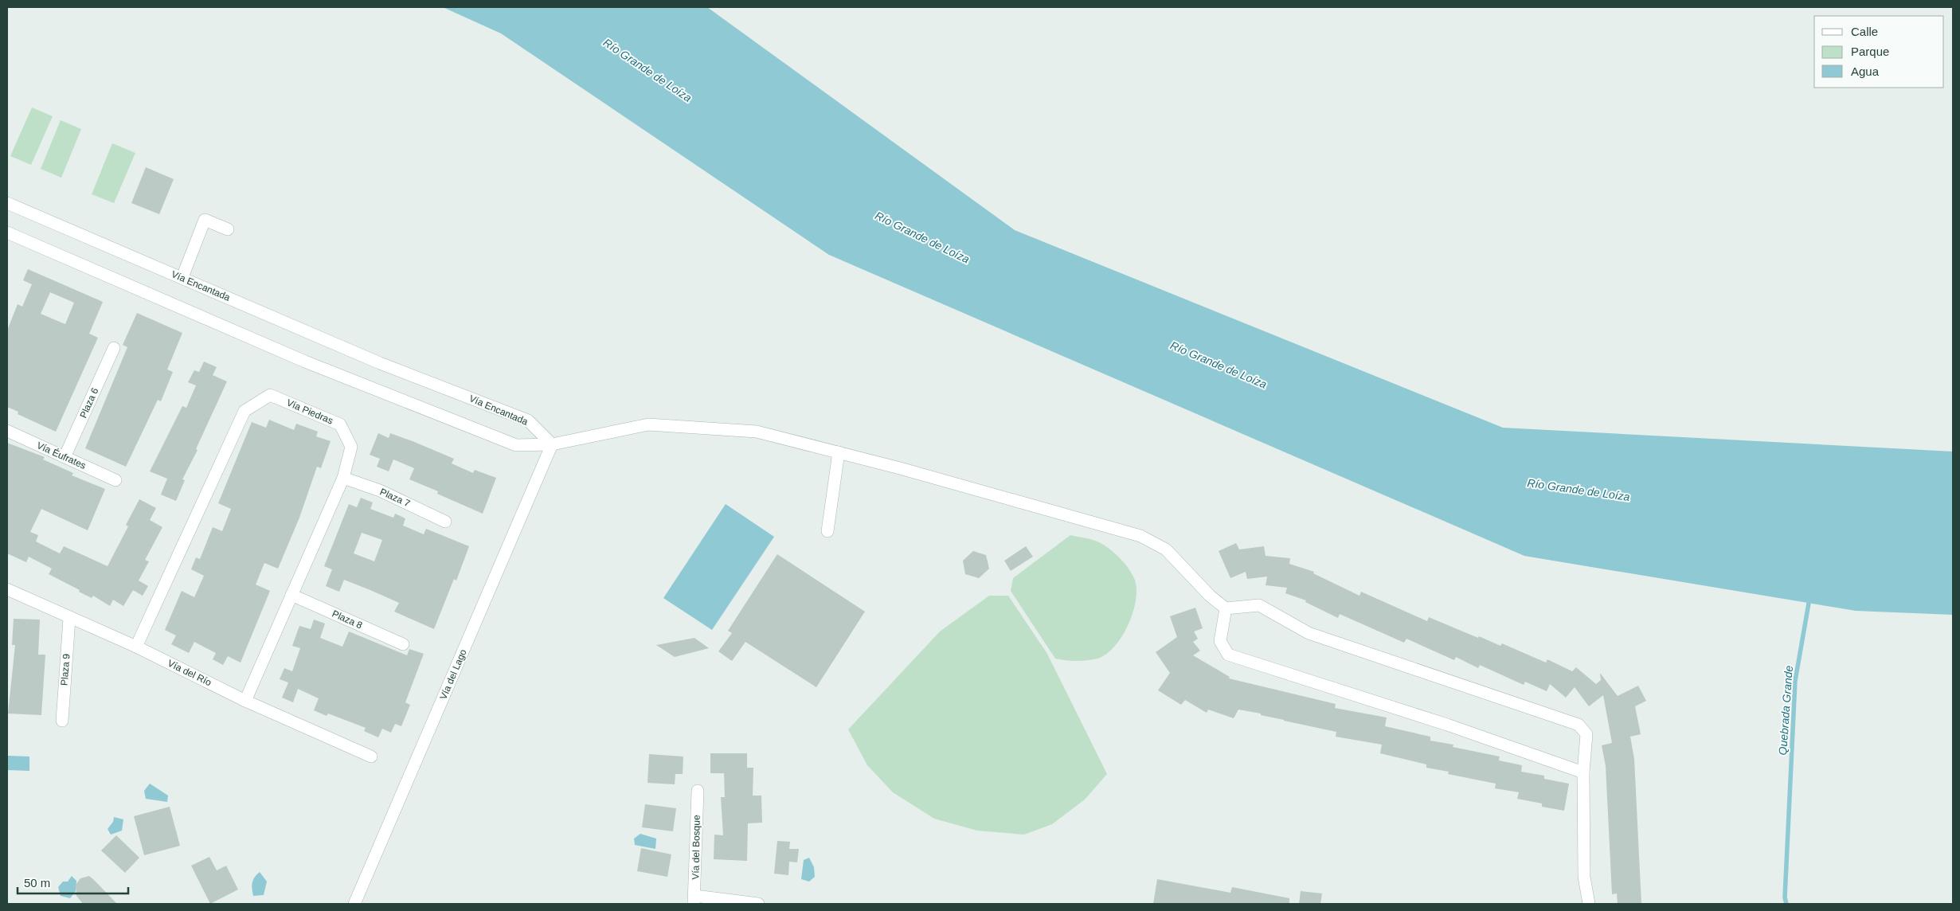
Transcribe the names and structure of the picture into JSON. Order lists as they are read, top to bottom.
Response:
{
  "streets": {
    "street": [
      "Vía Encantada",
      "Plaza 6",
      "Vía Piedras",
      "Vía Éufrates",
      "Plaza 7",
      "Plaza 8",
      "Plaza 9",
      "Vía del Río",
      "Vía del Lago",
      "Vía del Bosque"
    ]
  },
  "crossings": [
    ["Vía Encantada", "Vía del Lago"],
    ["Plaza 6", "Vía Éufrates"],
    ["Vía Piedras", "Plaza 7"],
    ["Vía Piedras", "Plaza 8"],
    ["Vía Piedras", "Vía del Río"],
    ["Plaza 9", "Vía del Río"]
  ],
  "water": ["Río Grande de Loíza", "Quebrada Grande"],
  "legend": ["Calle", "Parque", "Agua"],
  "scale_bar": "50 m"
}
